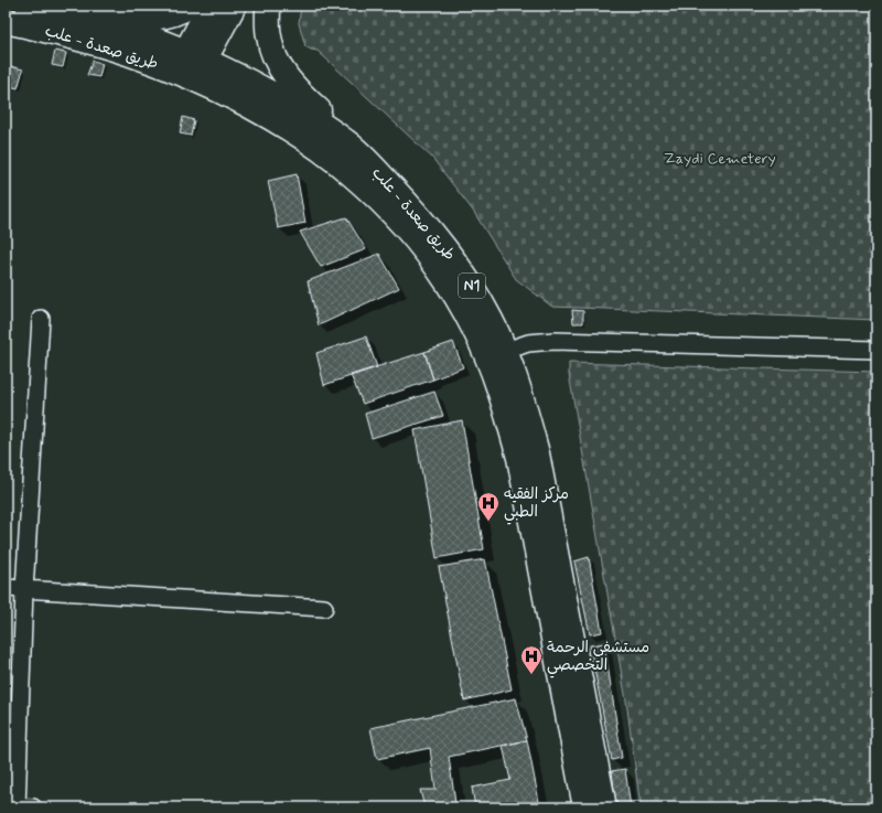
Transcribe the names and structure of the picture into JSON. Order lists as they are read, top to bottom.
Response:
{
  "streets": {
    "main road": ["طريق صعدة - علب", "N1"]
  },
  "parks": ["Zaydi Cemetery"],
  "places": {
    "hospital": ["مركز الفقيه الطبي", "مستشفى الرحمة التخصصي"]
  }
}
